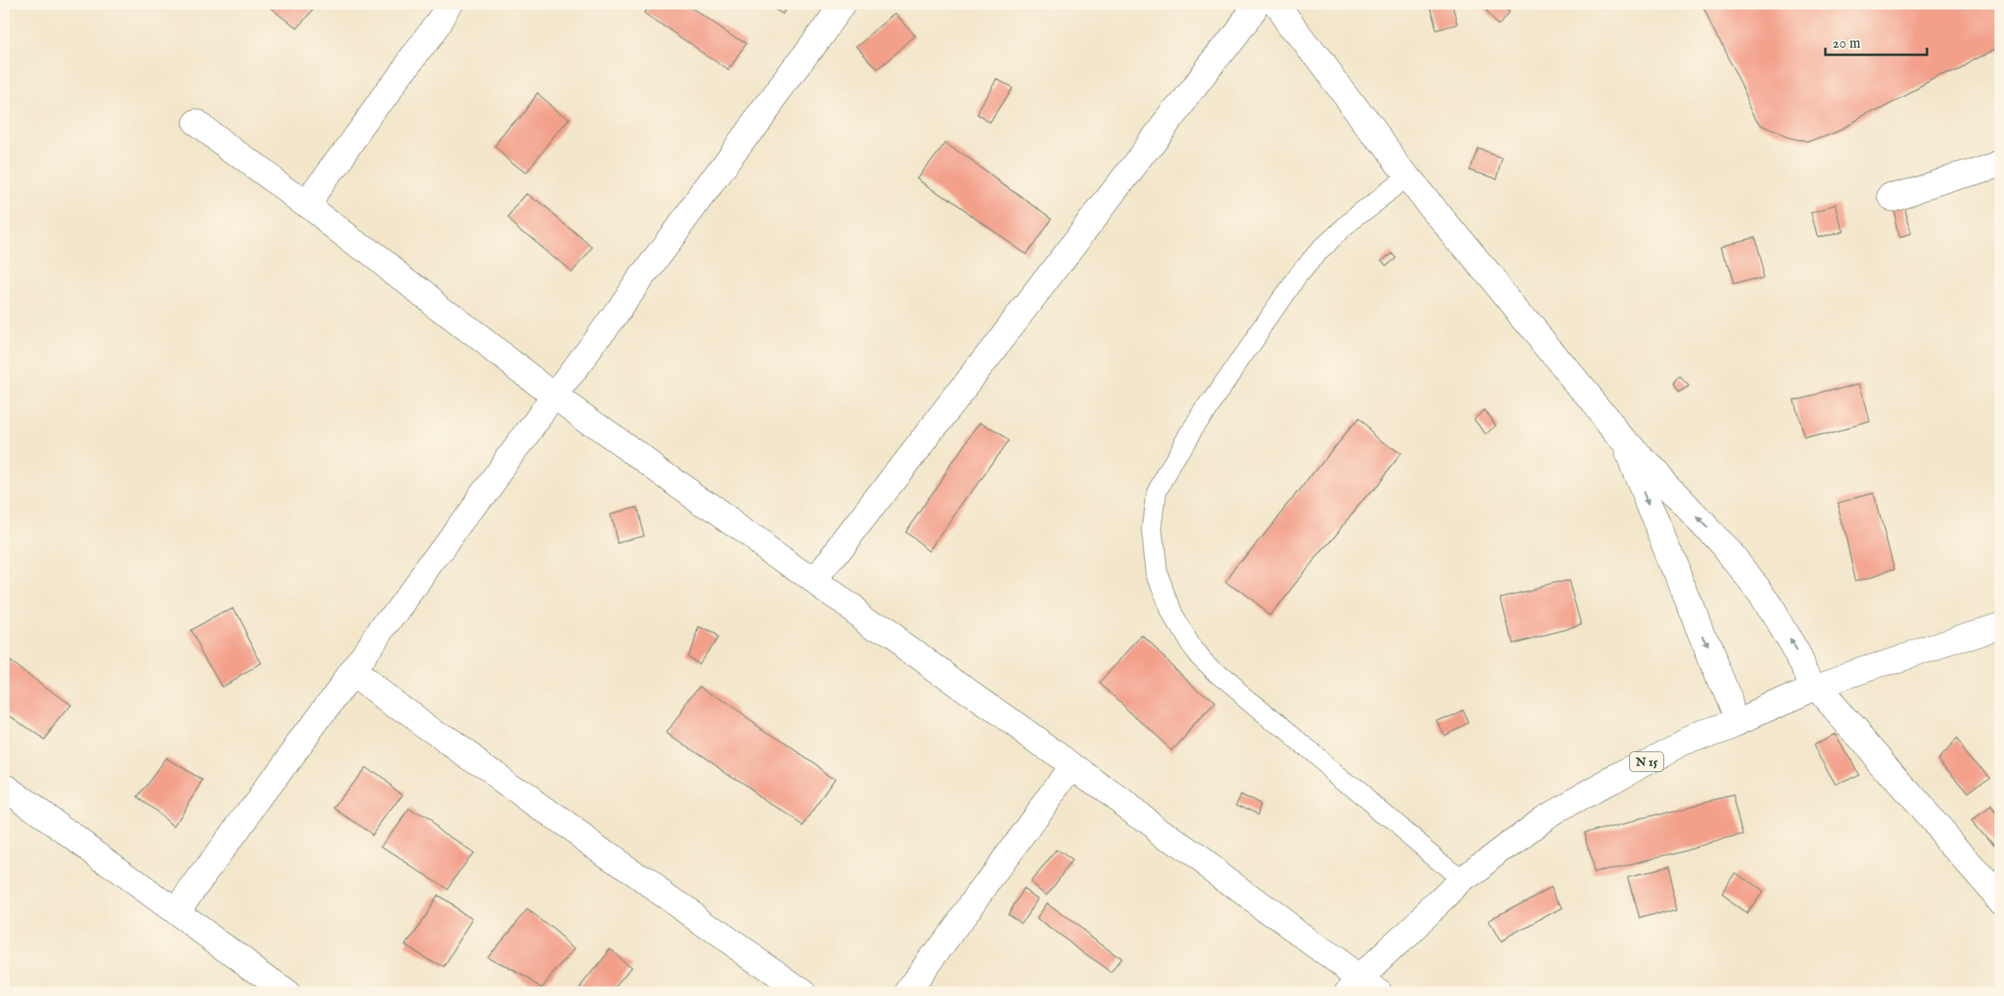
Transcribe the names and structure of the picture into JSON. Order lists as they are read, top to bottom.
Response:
{
  "streets": {
    "street": ["N 15"]
  },
  "scale_bar": "20 m"
}
